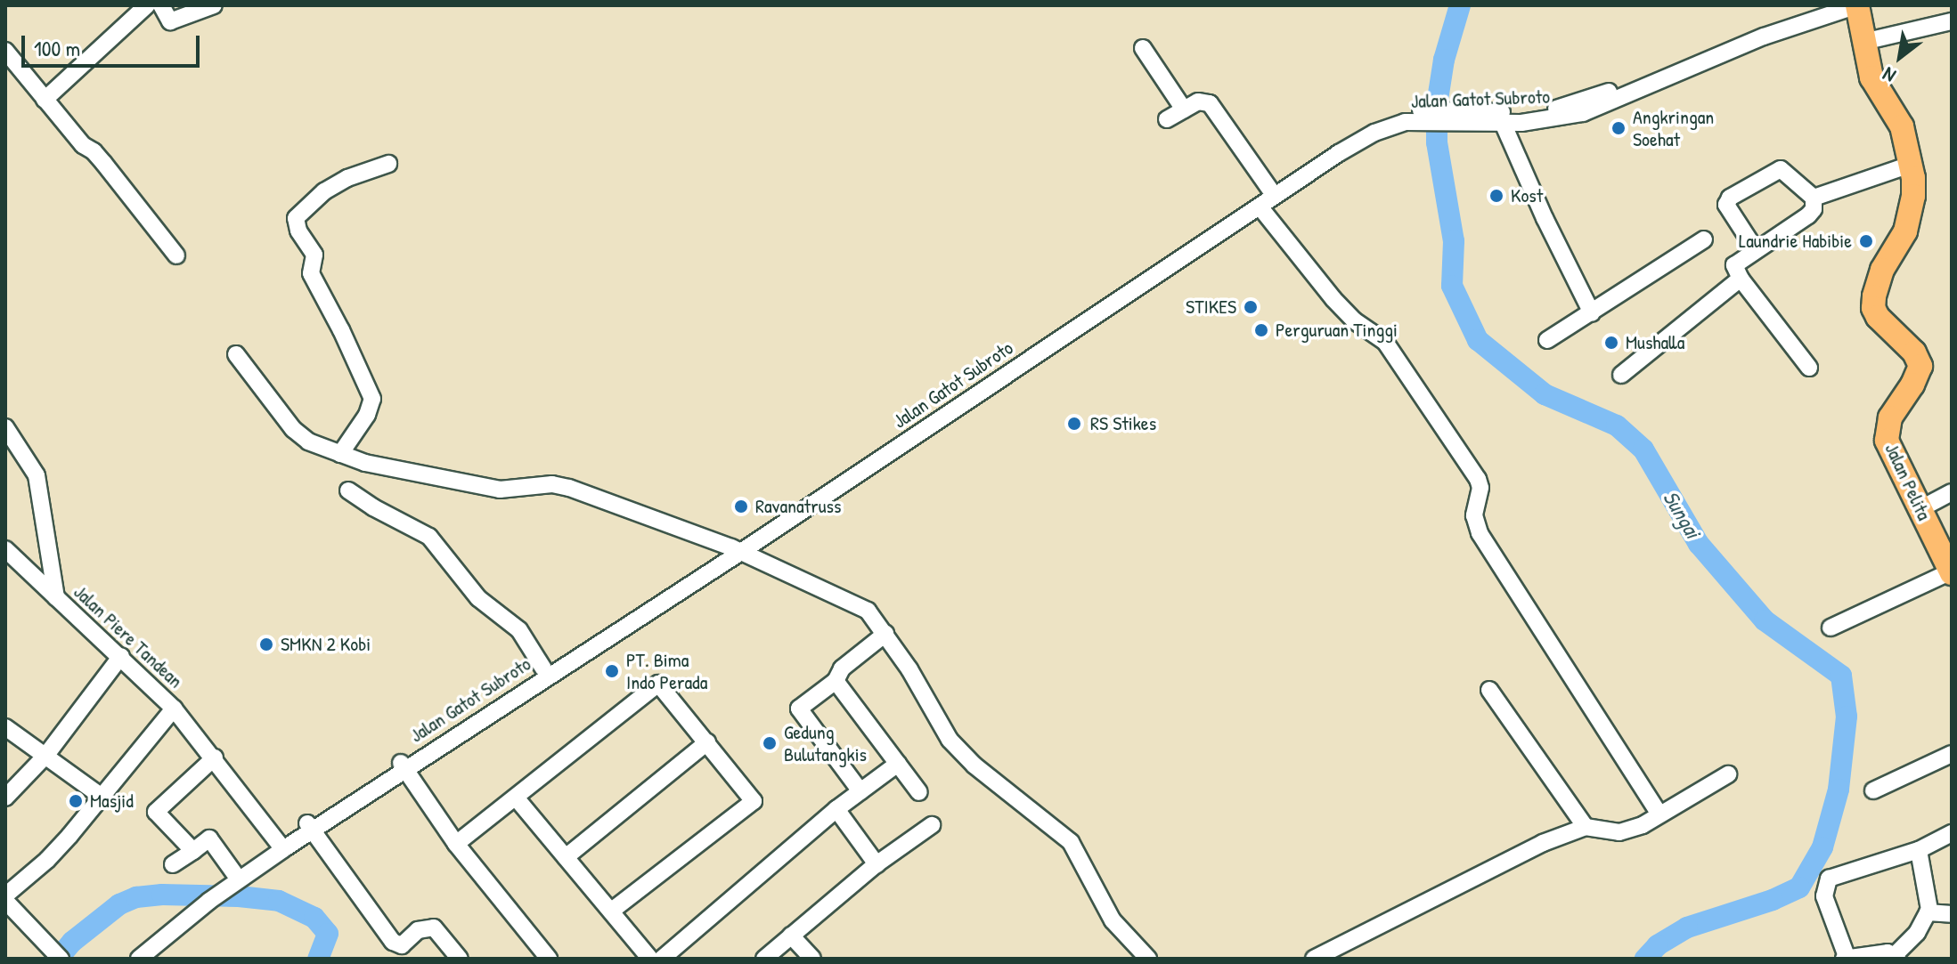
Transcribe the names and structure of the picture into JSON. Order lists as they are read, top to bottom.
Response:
{
  "streets": {
    "highway": ["Jalan Pelita"],
    "street": ["Jalan Gatot Subroto", "Jalan Piere Tandean"]
  },
  "crossings": [
    ["Jalan Gatot Subroto", "Jalan Pelita"],
    ["Jalan Gatot Subroto", "Jalan Piere Tandean"]
  ],
  "water": ["Sungai"],
  "places": [
    "Angkringan Soehat",
    "Kost",
    "Laundrie Habibie",
    "STIKES",
    "Perguruan Tinggi",
    "Mushalla",
    "RS Stikes",
    "Ravanatruss",
    "SMKN 2 Kobi",
    "PT. Bima Indo Perada",
    "Gedung Bulutangkis",
    "Masjid"
  ],
  "scale_bar": "100 m",
  "north": "bottom left"
}
